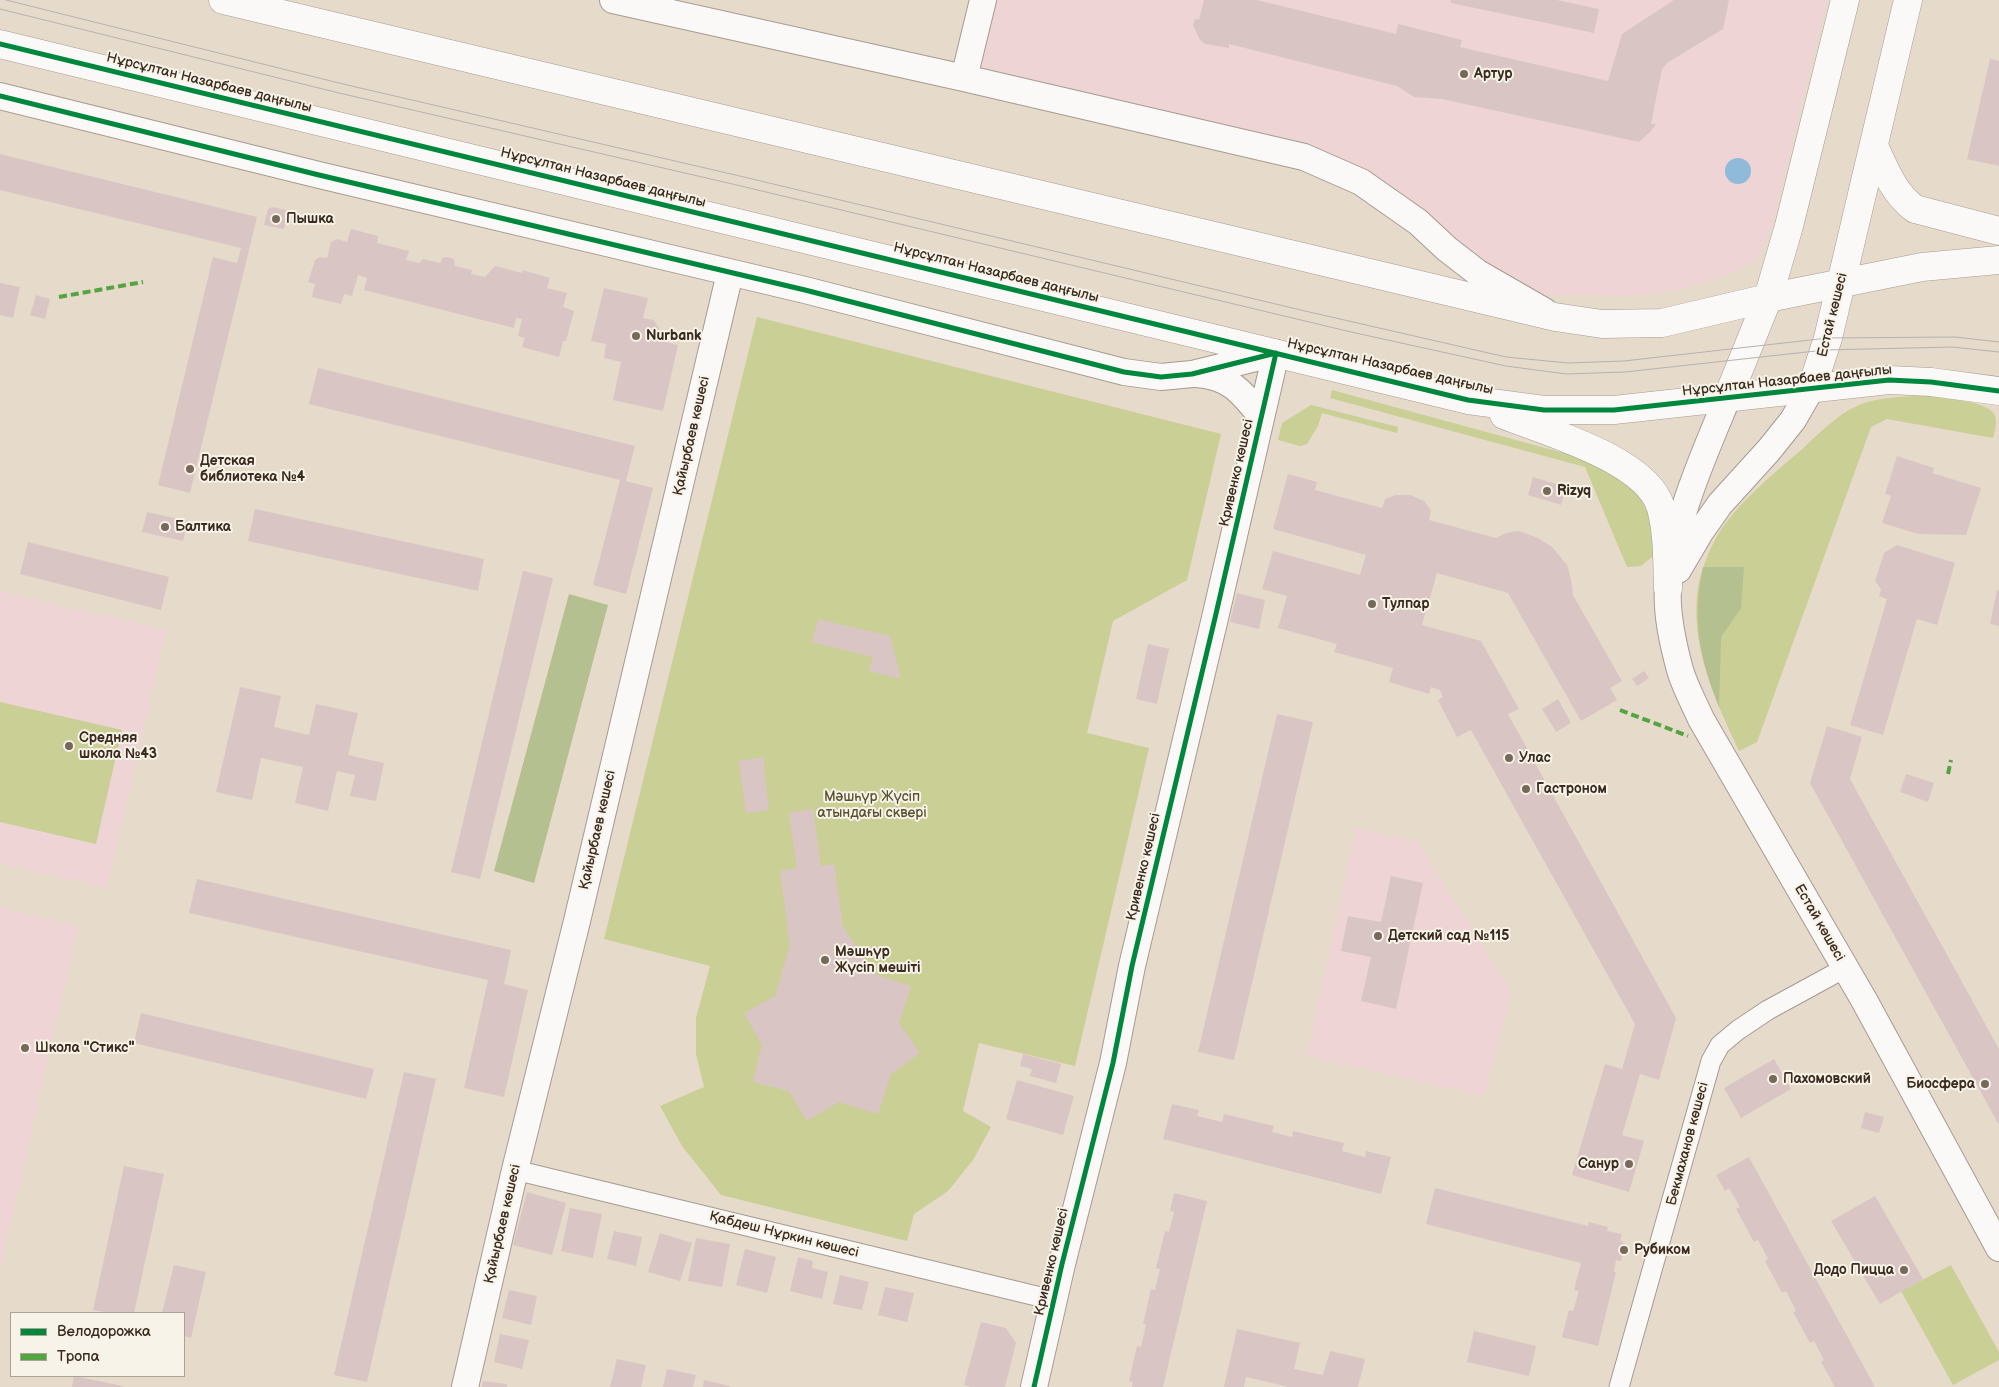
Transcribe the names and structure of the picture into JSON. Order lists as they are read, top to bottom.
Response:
{
  "streets": {
    "main road": ["Нұрсұлтан Назарбаев даңғылы", "Естай көшесі"],
    "street": [
      "Қайырбаев көшесі",
      "Кривенко көшесі",
      "Бекмаханов көшесі",
      "Қабдеш Нұркин көшесі"
    ]
  },
  "crossings": [
    ["Нұрсұлтан Назарбаев даңғылы", "Естай көшесі"],
    ["Нұрсұлтан Назарбаев даңғылы", "Кривенко көшесі"],
    ["Естай көшесі", "Бекмаханов көшесі"],
    ["Қайырбаев көшесі", "Қабдеш Нұркин көшесі"],
    ["Кривенко көшесі", "Қабдеш Нұркин көшесі"]
  ],
  "parks": ["Мәшһүр Жүсіп атындағы сквері"],
  "places": [
    "Артур",
    "Пышка",
    "Nurbank",
    "Детская библиотека №4",
    "Rizyq",
    "Балтика",
    "Тулпар",
    "Средняя школа №43",
    "Улас",
    "Гастроном",
    "Детский сад №115",
    "Мәшһүр Жүсіп мешіті",
    "Школа \"Стикс\"",
    "Пахомовский",
    "Биосфера",
    "Санур",
    "Рубиком",
    "Додо Пицца"
  ],
  "legend": ["Велодорожка", "Тропа"]
}
